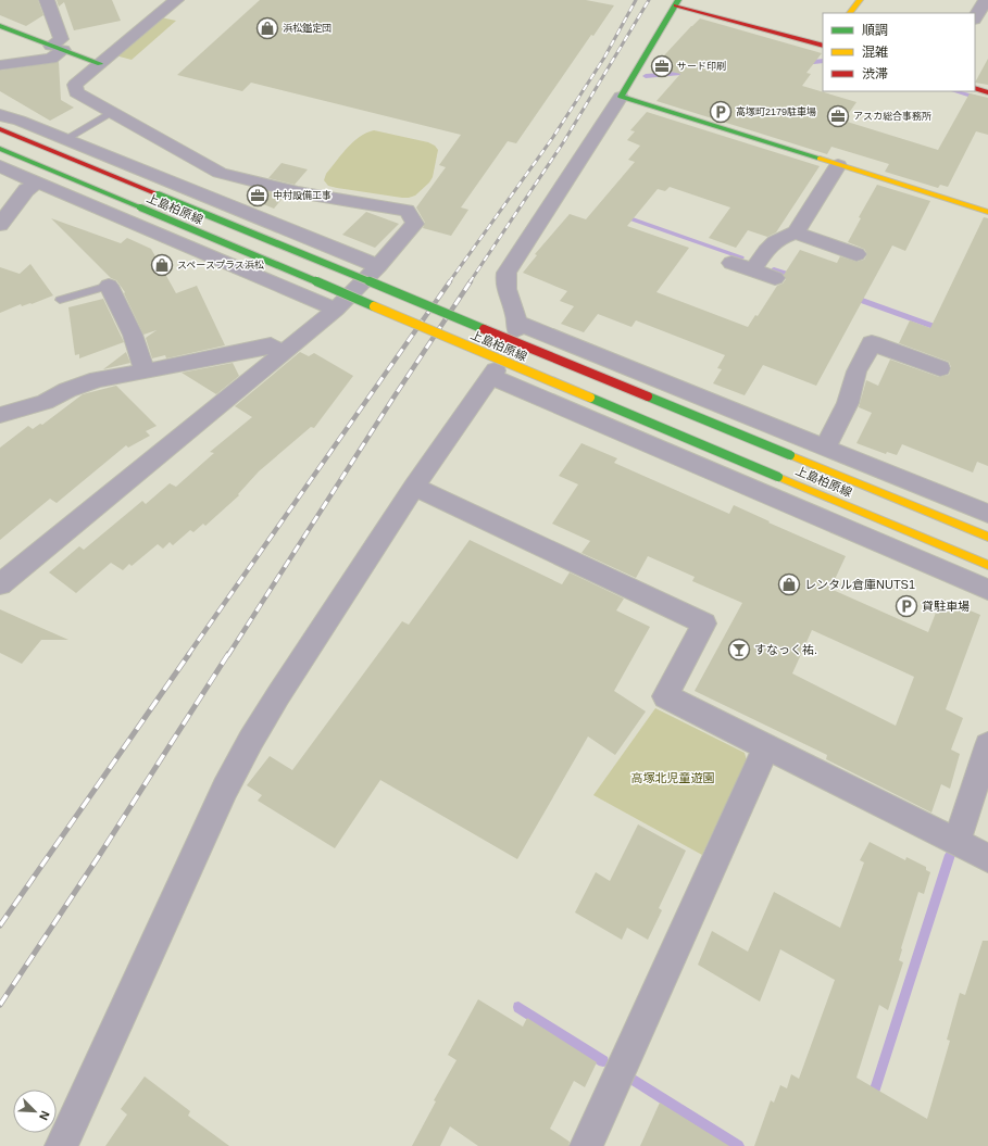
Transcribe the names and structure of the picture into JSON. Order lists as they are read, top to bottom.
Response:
{
  "streets": {
    "street": ["上島柏原線"]
  },
  "parks": ["高塚北児童遊園"],
  "places": {
    "shop": ["浜松鑑定団", "スペースプラス浜松", "レンタル倉庫NUTS1"],
    "office": ["サード印刷", "アスカ総合事務所", "中村設備工事"],
    "parking": ["高塚町2179駐車場", "貸駐車場"],
    "bar": ["すなっく祐."]
  },
  "legend": ["順調", "混雑", "渋滞"],
  "north": "bottom right"
}
